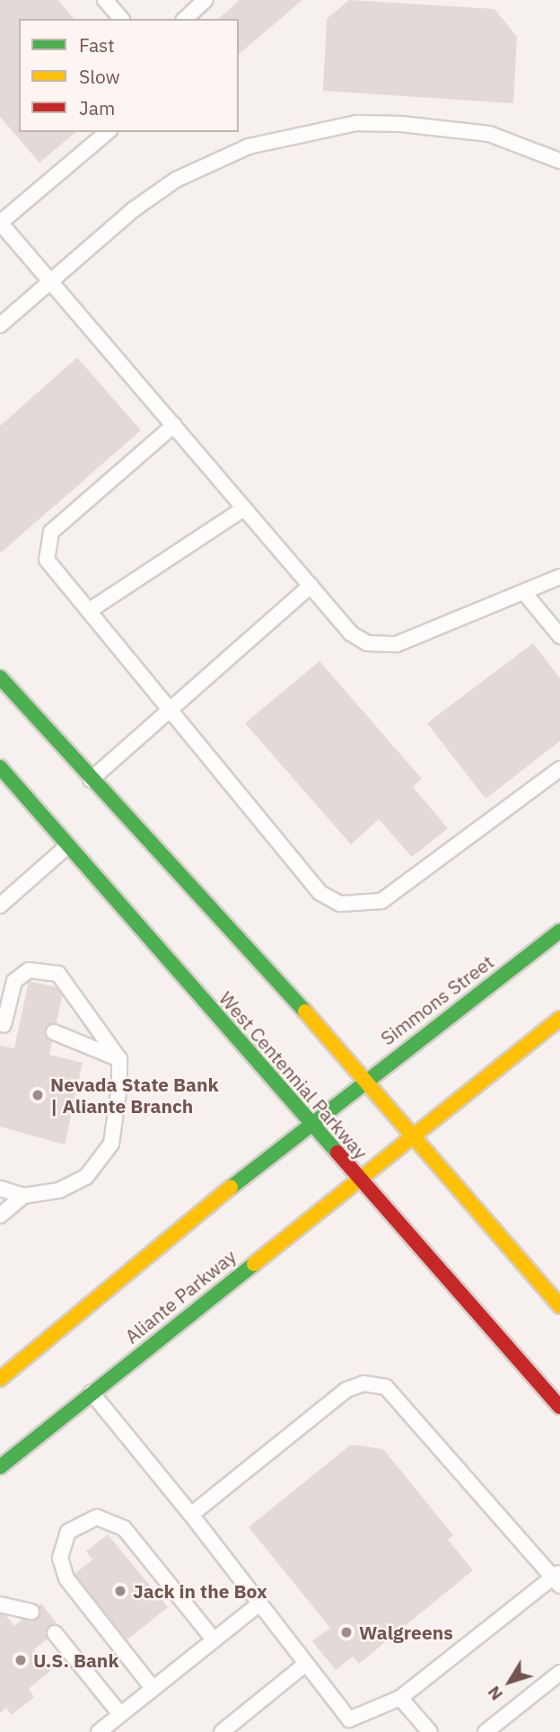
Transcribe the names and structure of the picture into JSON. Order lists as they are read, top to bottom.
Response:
{
  "streets": {
    "main road": ["Simmons Street", "West Centennial Parkway", "Aliante Parkway"]
  },
  "crossings": [
    ["Simmons Street", "West Centennial Parkway"],
    ["West Centennial Parkway", "Aliante Parkway"]
  ],
  "places": [
    "Nevada State Bank | Aliante Branch",
    "Jack in the Box",
    "Walgreens",
    "U.S. Bank"
  ],
  "legend": ["Fast", "Slow", "Jam"],
  "north": "bottom left"
}
